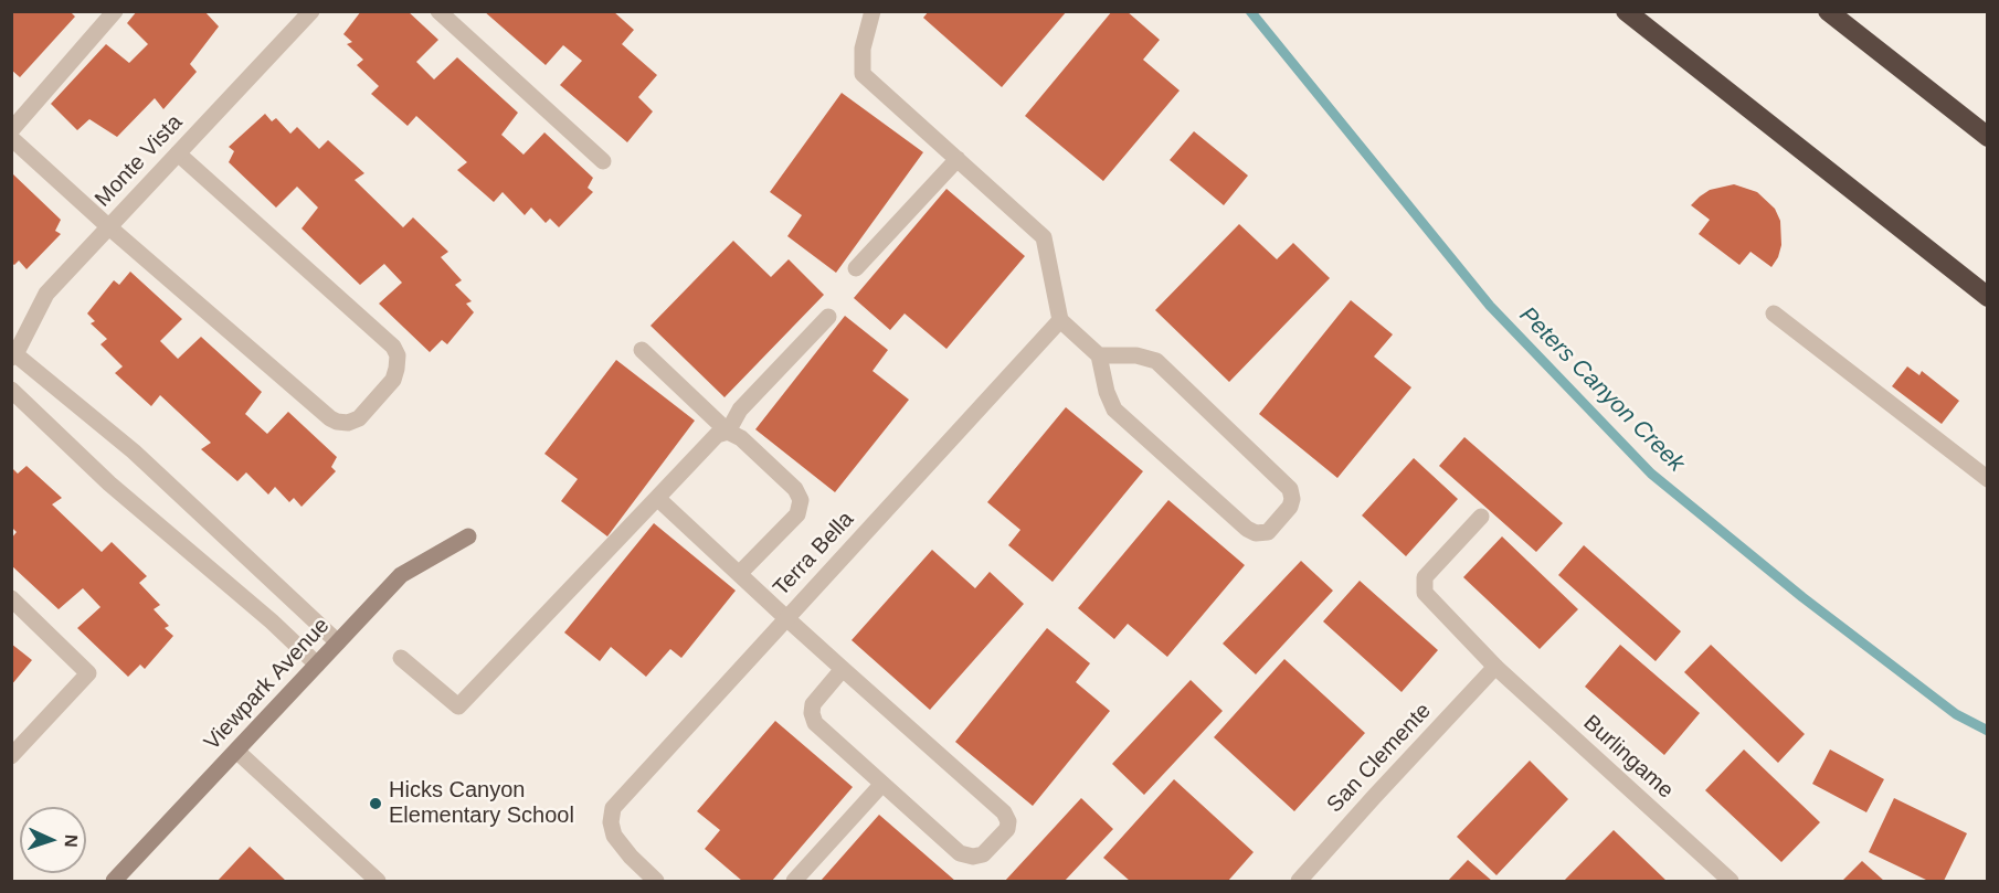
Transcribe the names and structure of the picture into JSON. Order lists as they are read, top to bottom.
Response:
{
  "streets": {
    "street": [
      "Monte Vista",
      "Terra Bella",
      "Viewpark Avenue",
      "Burlingame",
      "San Clemente"
    ]
  },
  "crossings": [
    ["Monte Vista", "Viewpark Avenue"],
    ["Burlingame", "San Clemente"]
  ],
  "water": ["Peters Canyon Creek"],
  "places": ["Hicks Canyon Elementary School"],
  "north": "right"
}
